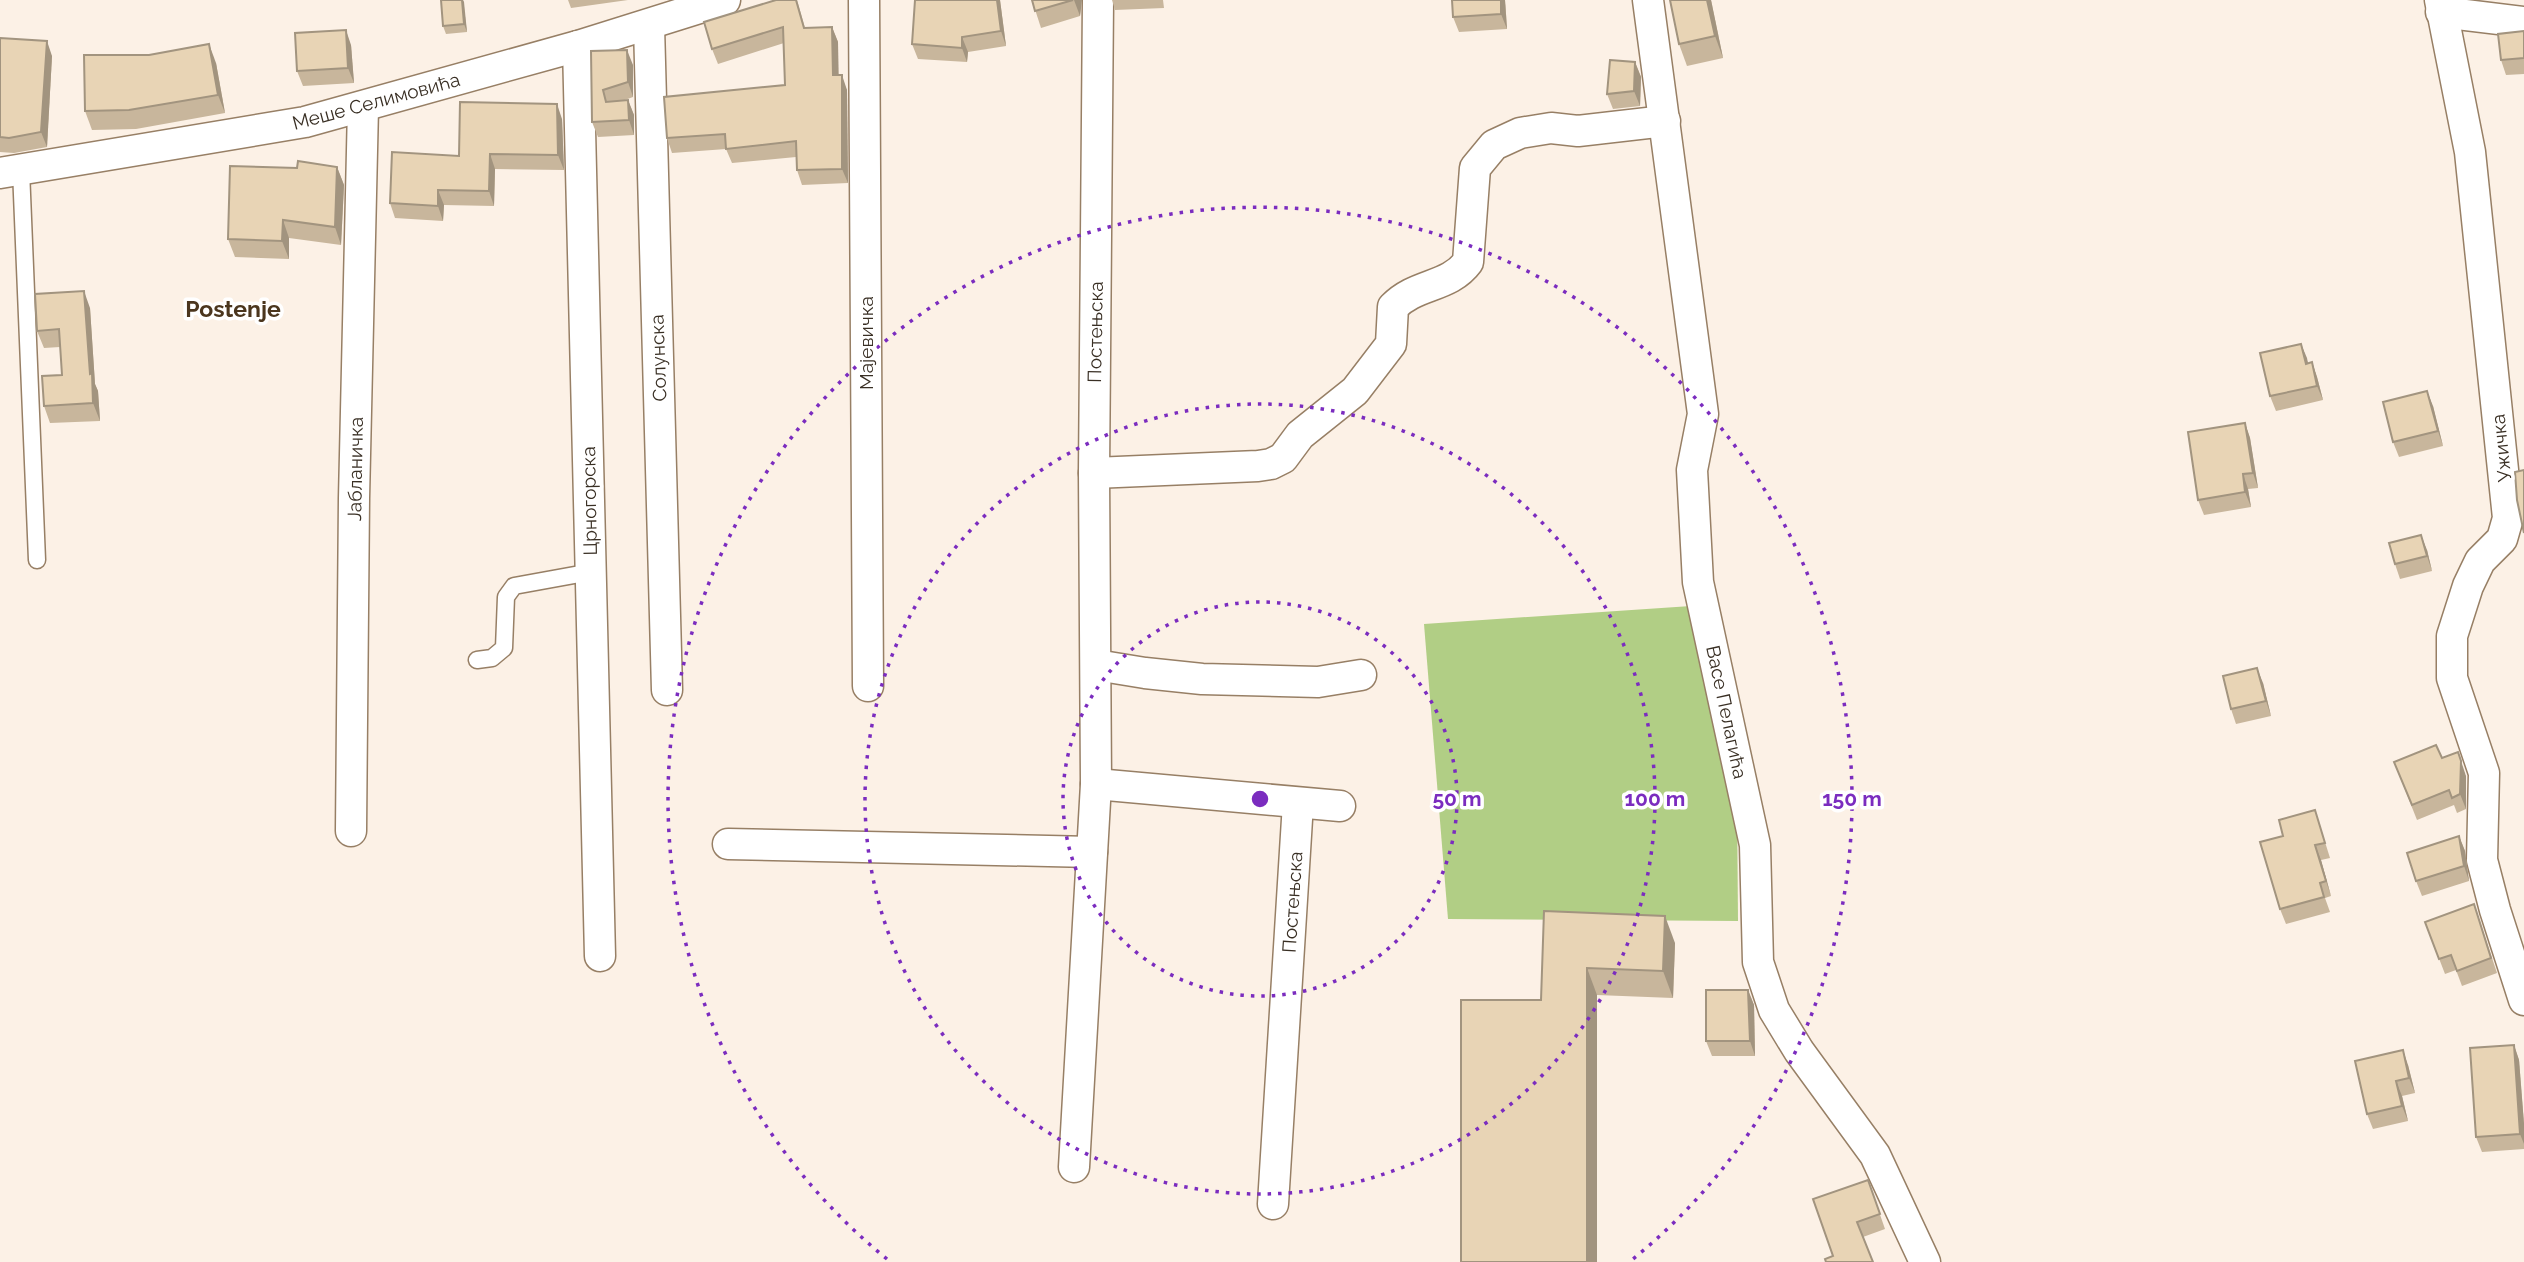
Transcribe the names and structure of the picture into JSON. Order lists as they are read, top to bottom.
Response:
{
  "streets": {
    "street": [
      "Меше Селимовића",
      "Постењска",
      "Мајевичка",
      "Солунска",
      "Ужичка",
      "Јабланичка",
      "Црногорска",
      "Васе Пелагића"
    ]
  },
  "crossings": [
    ["Меше Селимовића", "Солунска"],
    ["Меше Селимовића", "Јабланичка"],
    ["Меше Селимовића", "Црногорска"]
  ],
  "districts": ["Postenje"],
  "rings": ["50 m", "100 m", "150 m"]
}
